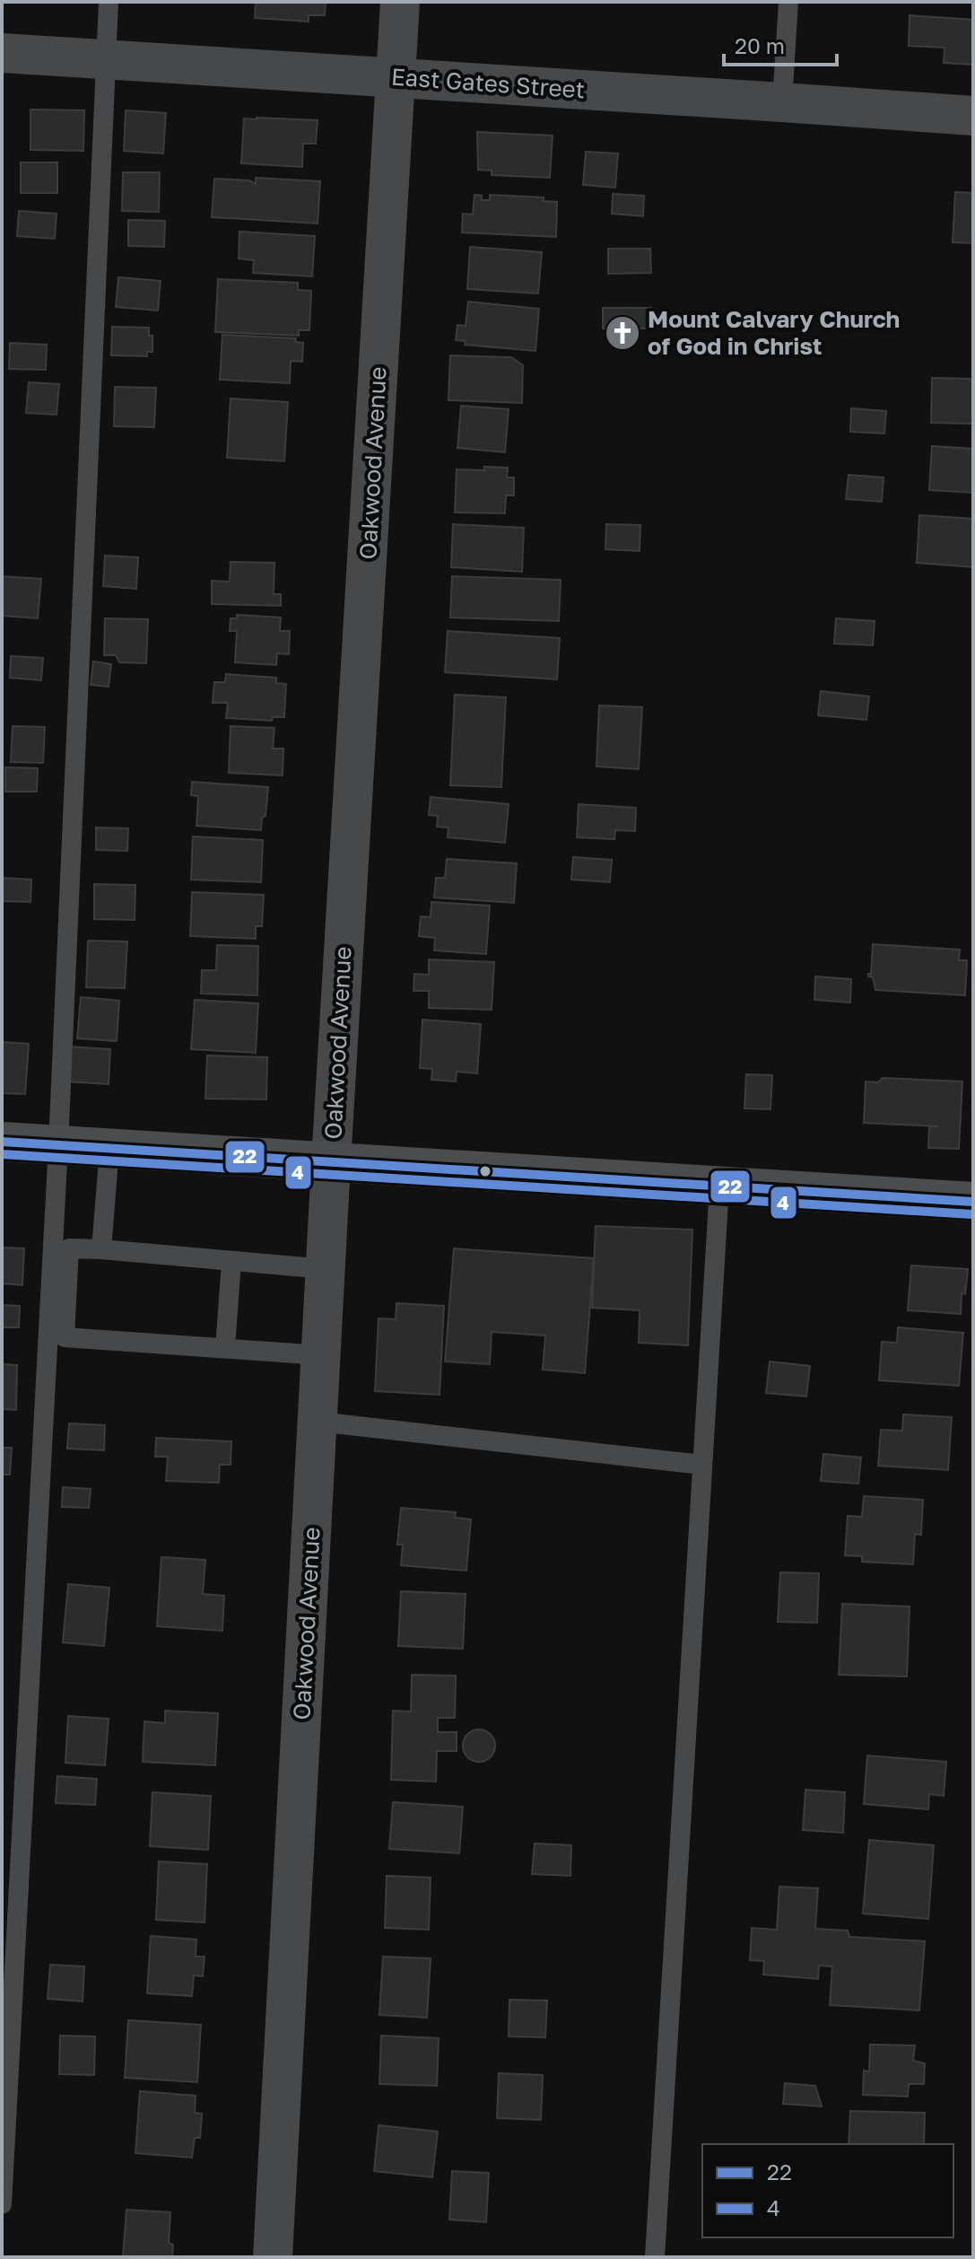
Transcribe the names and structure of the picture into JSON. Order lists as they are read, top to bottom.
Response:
{
  "streets": {
    "street": ["East Gates Street", "Oakwood Avenue"]
  },
  "crossings": [
    ["East Gates Street", "Oakwood Avenue"]
  ],
  "places": {
    "church": ["Mount Calvary Church of God in Christ"]
  },
  "lines": ["transit line 22", "transit line 4"],
  "legend": ["22", "4"],
  "scale_bar": "20 m"
}
